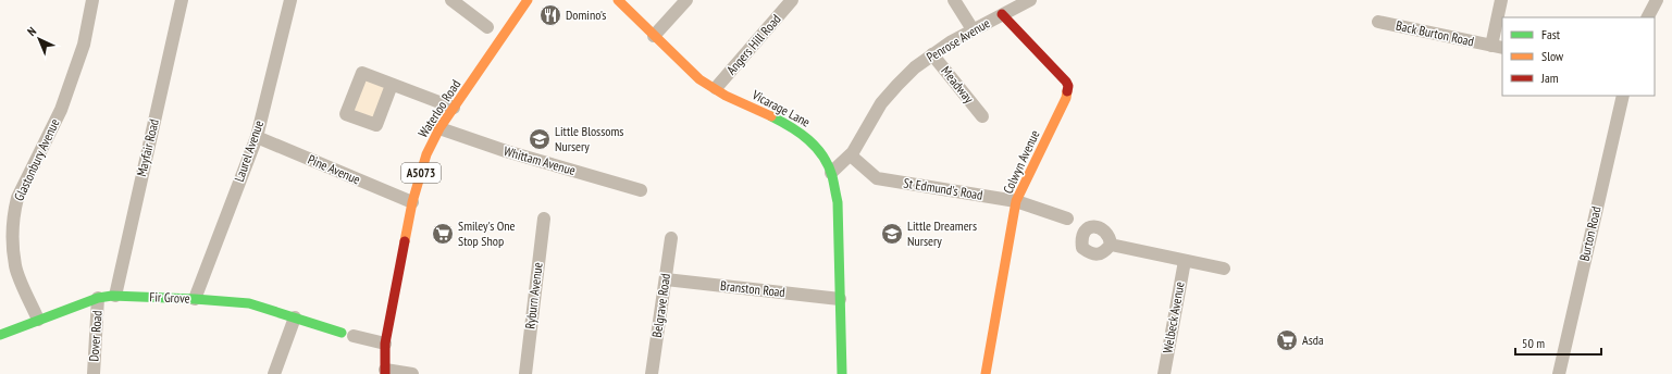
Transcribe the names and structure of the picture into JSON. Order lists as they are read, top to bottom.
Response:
{
  "streets": {
    "main road": [
      "Waterloo Road",
      "Vicarage Lane",
      "Colwyn Avenue",
      "A5073",
      "Fir Grove"
    ],
    "street": [
      "Back Burton Road",
      "Penrose Avenue",
      "Angers Hill Road",
      "Meadway",
      "Mayfair Road",
      "Laurel Avenue",
      "Glastonbury Avenue",
      "Whittam Avenue",
      "Pine Avenue",
      "St Edmund's Road",
      "Burton Road",
      "Branston Road",
      "Ryburn Avenue",
      "Belgrave Road",
      "Welbeck Avenue",
      "Dover Road"
    ]
  },
  "crossings": [
    ["Penrose Avenue", "Meadway"],
    ["Penrose Avenue", "Vicarage Lane"],
    ["Penrose Avenue", "Colwyn Avenue"],
    ["Penrose Avenue", "St Edmund's Road"],
    ["Angers Hill Road", "Vicarage Lane"],
    ["Waterloo Road", "Whittam Avenue"],
    ["Waterloo Road", "Pine Avenue"],
    ["Waterloo Road", "Fir Grove"],
    ["Vicarage Lane", "Branston Road"],
    ["Mayfair Road", "Fir Grove"],
    ["Laurel Avenue", "Pine Avenue"],
    ["Laurel Avenue", "Fir Grove"],
    ["Glastonbury Avenue", "Fir Grove"],
    ["Colwyn Avenue", "St Edmund's Road"],
    ["Branston Road", "Belgrave Road"],
    ["Fir Grove", "Dover Road"]
  ],
  "places": {
    "restaurant": ["Domino's"],
    "school or university": ["Little Blossoms Nursery", "Little Dreamers Nursery"],
    "supermarket": ["Smiley's One Stop Shop", "Asda"]
  },
  "legend": ["Fast", "Slow", "Jam"],
  "scale_bar": "50 m",
  "north": "top left"
}
